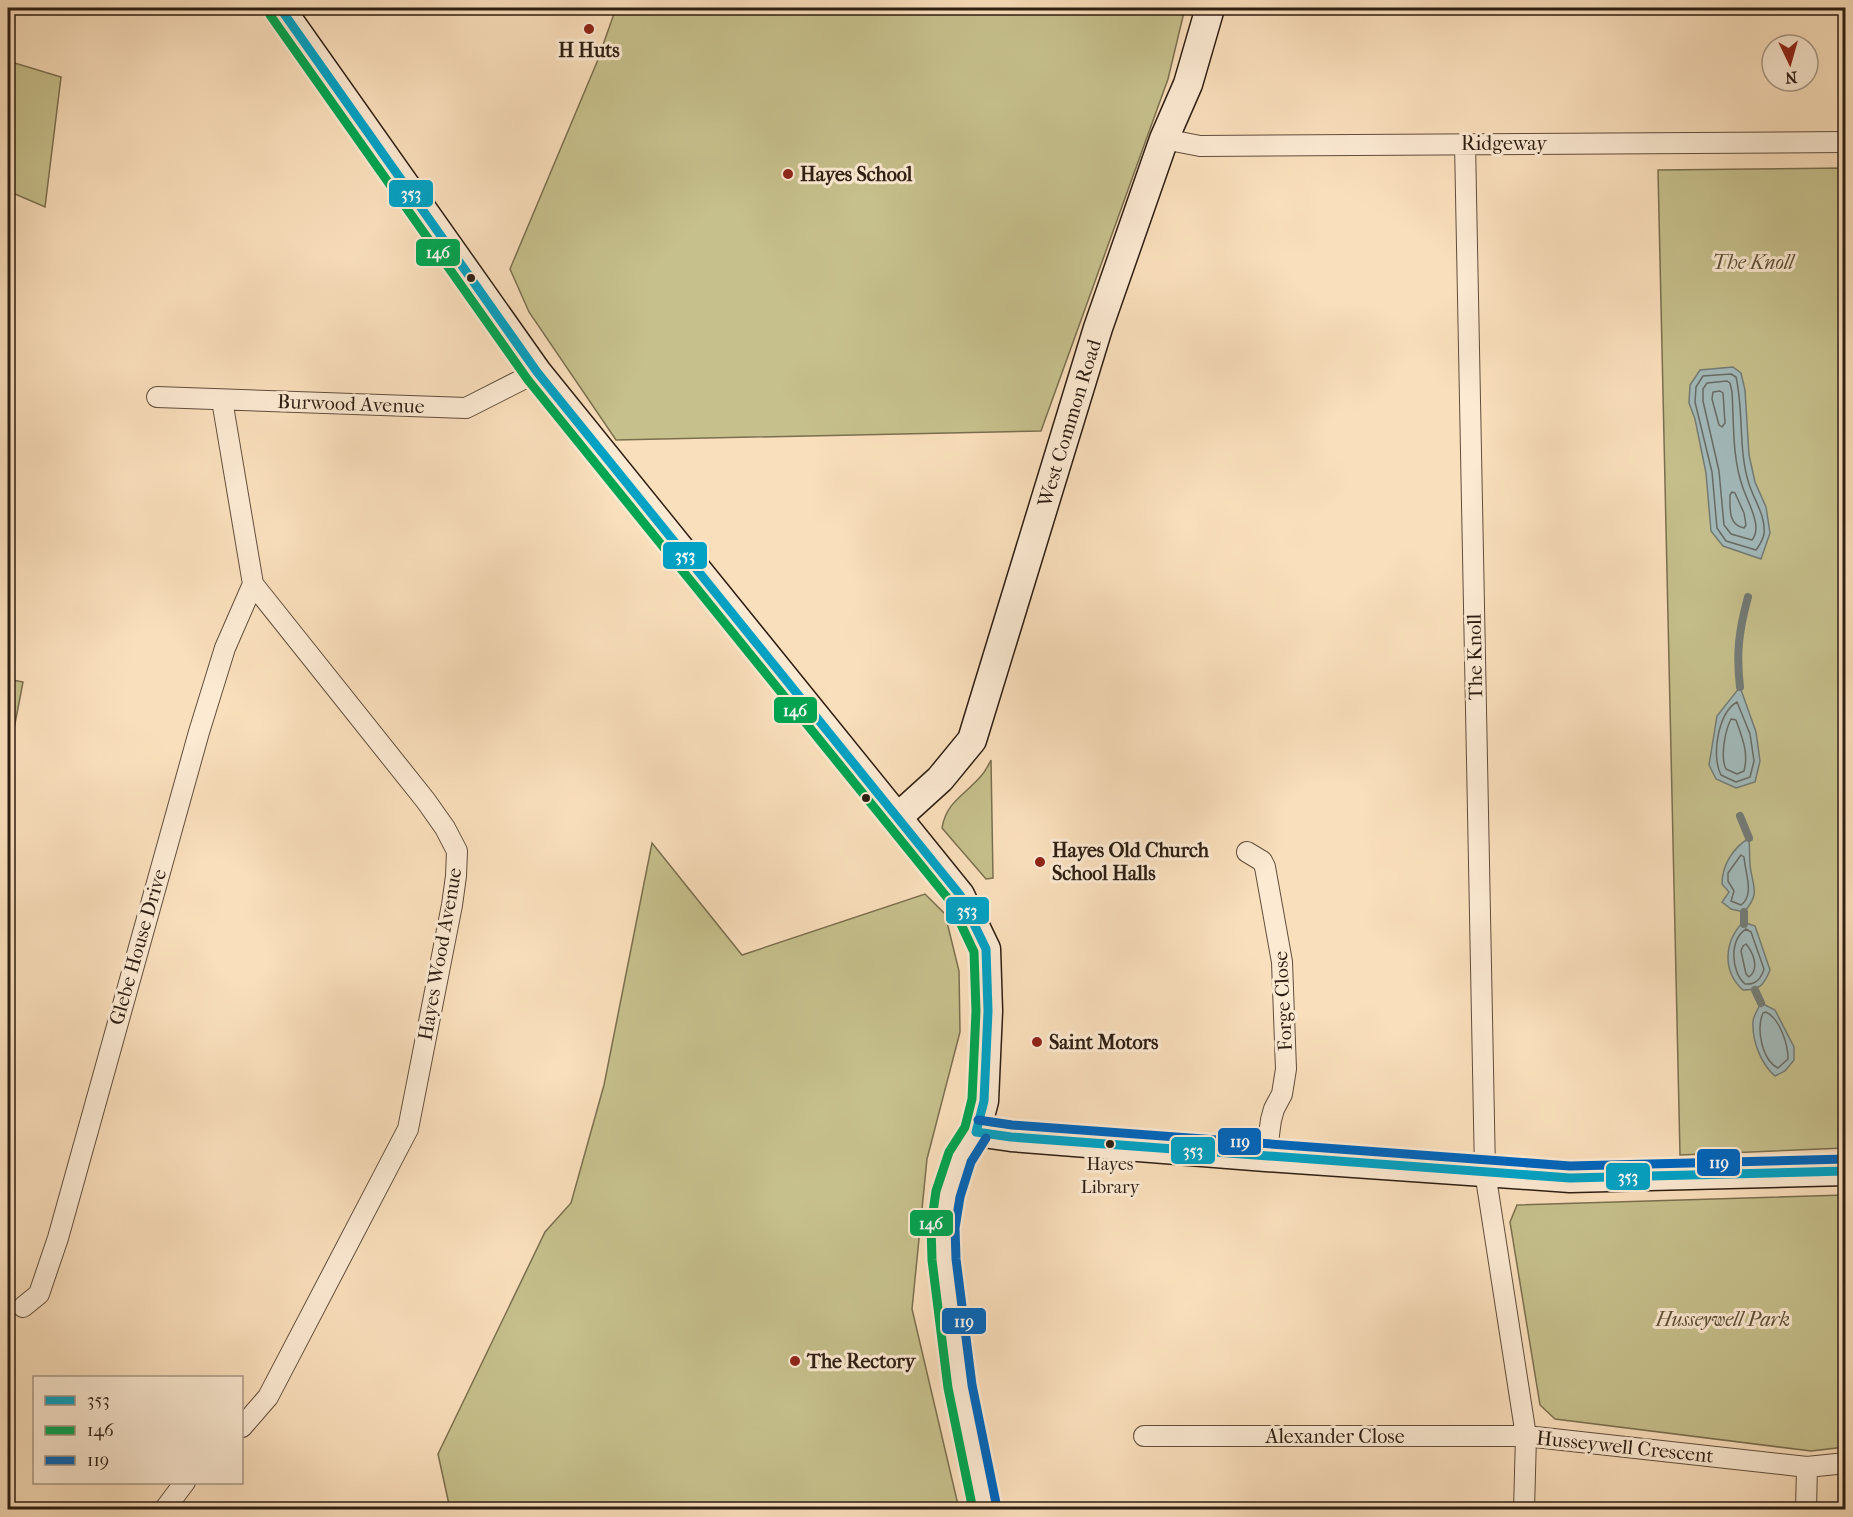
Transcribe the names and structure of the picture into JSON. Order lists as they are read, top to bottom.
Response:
{
  "streets": {
    "main road": ["West Common Road"],
    "street": [
      "Ridgeway",
      "Burwood Avenue",
      "The Knoll",
      "Glebe House Drive",
      "Hayes Wood Avenue",
      "Forge Close",
      "Alexander Close",
      "Husseywell Crescent"
    ]
  },
  "crossings": [
    ["Ridgeway", "West Common Road"],
    ["Ridgeway", "The Knoll"],
    ["Burwood Avenue", "Hayes Wood Avenue"],
    ["The Knoll", "Husseywell Crescent"],
    ["Glebe House Drive", "Hayes Wood Avenue"],
    ["Alexander Close", "Husseywell Crescent"]
  ],
  "parks": ["The Knoll", "Husseywell Park"],
  "places": [
    "H Huts",
    "Hayes School",
    "Hayes Old Church School Halls",
    "Saint Motors",
    "Hayes Library",
    "The Rectory"
  ],
  "lines": ["transit line 353", "transit line 146", "transit line 119"],
  "legend": ["353", "146", "119"],
  "north": "bottom"
}
